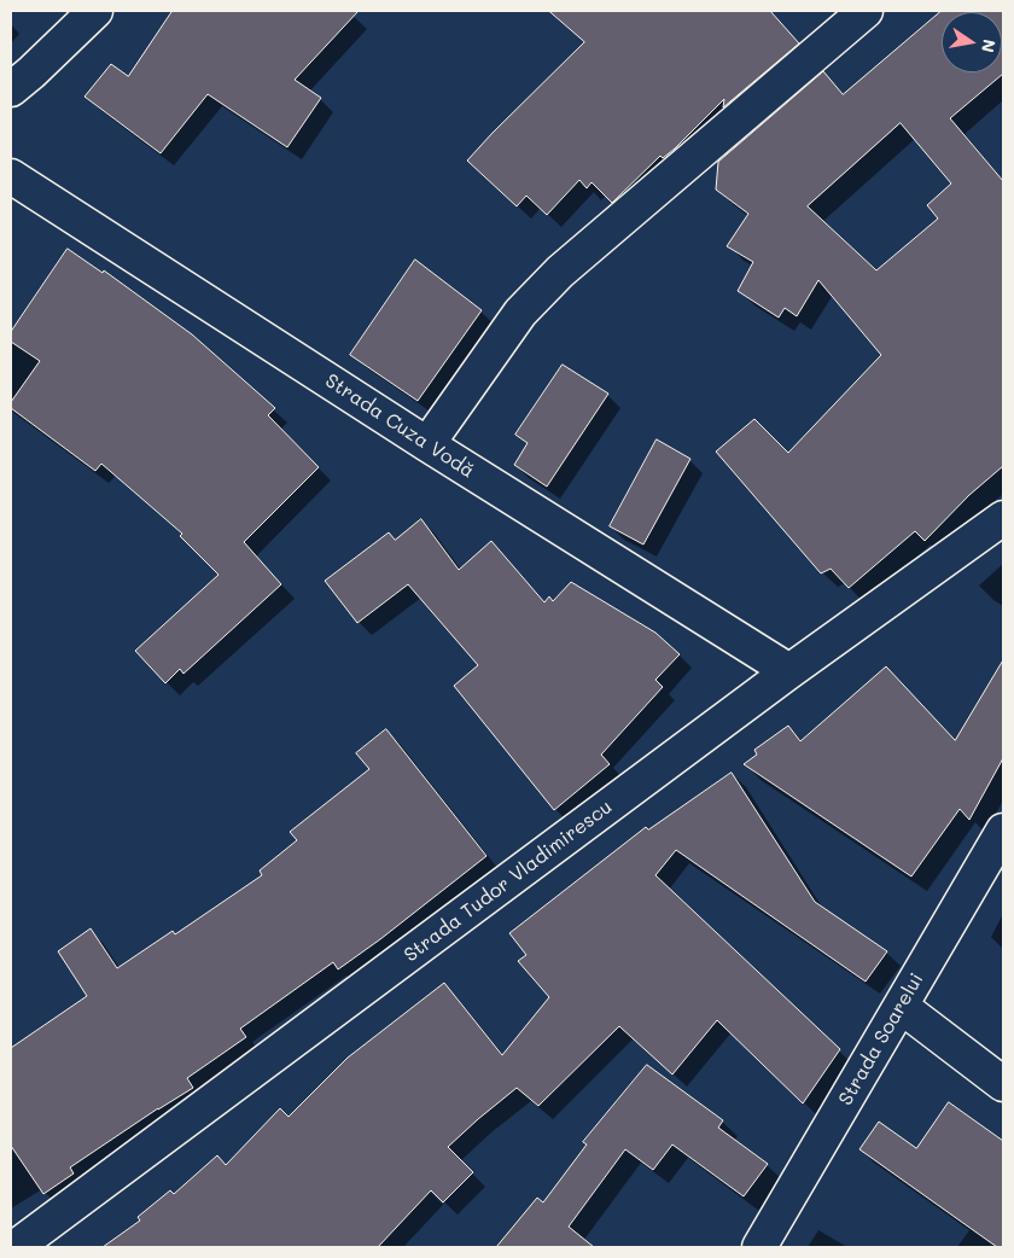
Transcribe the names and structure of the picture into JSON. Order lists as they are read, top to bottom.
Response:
{
  "streets": {
    "street": ["Strada Cuza Vodă", "Strada Tudor Vladimirescu", "Strada Soarelui"]
  },
  "crossings": [
    ["Strada Cuza Vodă", "Strada Tudor Vladimirescu"]
  ],
  "north": "right"
}
